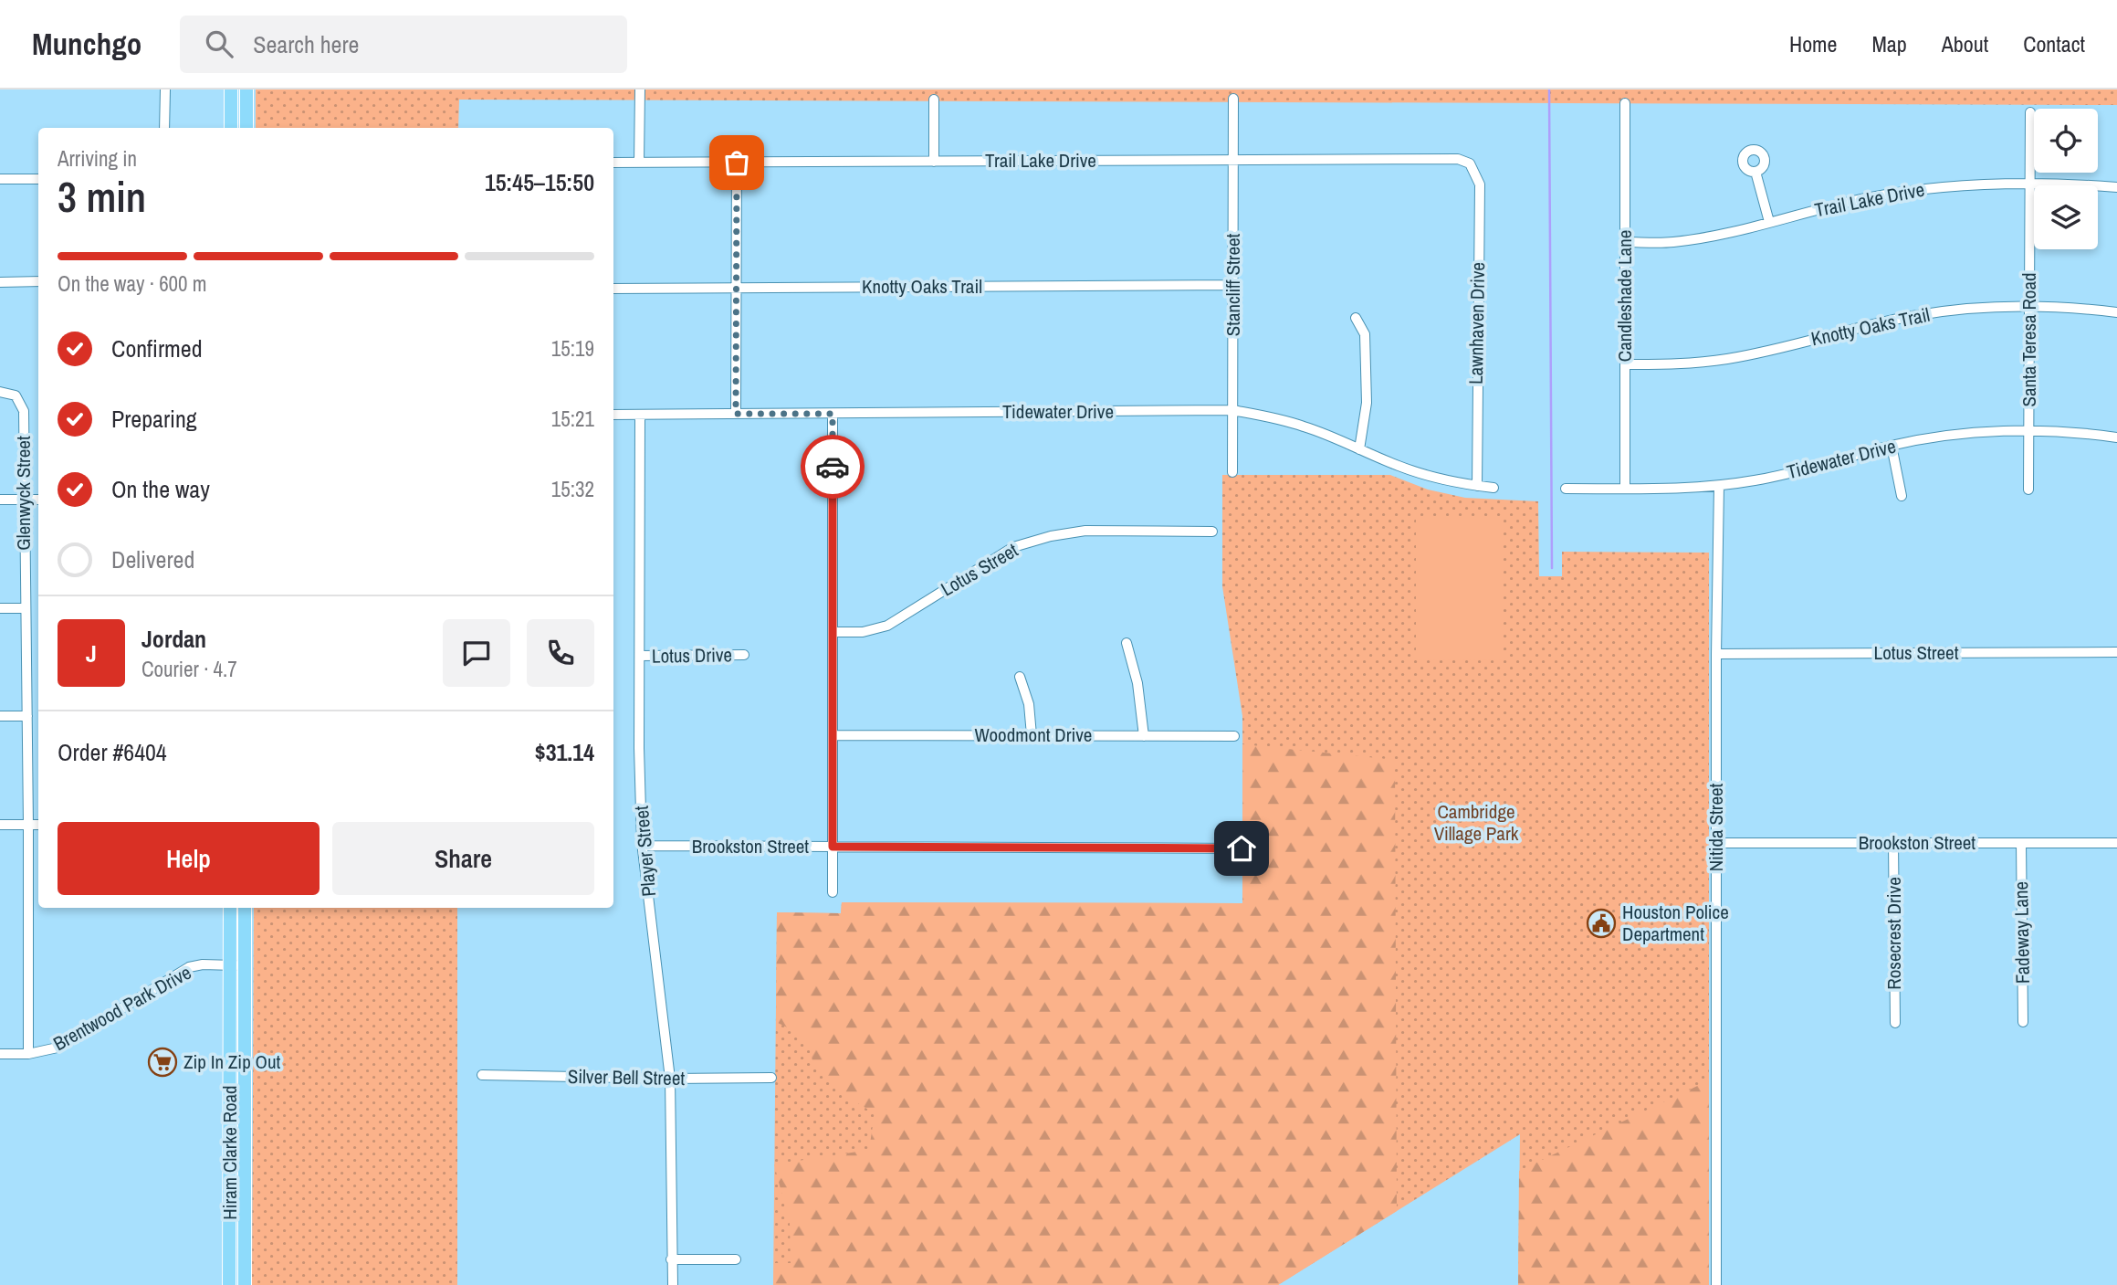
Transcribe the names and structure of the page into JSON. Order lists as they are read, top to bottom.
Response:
{
  "streets": {
    "main road": ["Hiram Clarke Road"],
    "street": [
      "Trail Lake Drive",
      "Stancliff Street",
      "Knotty Oaks Trail",
      "Candleshade Lane",
      "Lawnhaven Drive",
      "Santa Teresa Road",
      "Tidewater Drive",
      "Glenwyck Street",
      "Lotus Street",
      "Lotus Drive",
      "Woodmont Drive",
      "Nitida Street",
      "Brookston Street",
      "Player Street",
      "Fadeway Lane",
      "Rosecrest Drive",
      "Brentwood Park Drive",
      "Silver Bell Street"
    ]
  },
  "crossings": [
    ["Trail Lake Drive", "Stancliff Street"],
    ["Trail Lake Drive", "Candleshade Lane"],
    ["Trail Lake Drive", "Lawnhaven Drive"],
    ["Trail Lake Drive", "Santa Teresa Road"],
    ["Stancliff Street", "Knotty Oaks Trail"],
    ["Stancliff Street", "Tidewater Drive"],
    ["Knotty Oaks Trail", "Candleshade Lane"],
    ["Knotty Oaks Trail", "Santa Teresa Road"],
    ["Candleshade Lane", "Tidewater Drive"],
    ["Lawnhaven Drive", "Tidewater Drive"],
    ["Santa Teresa Road", "Tidewater Drive"],
    ["Tidewater Drive", "Nitida Street"],
    ["Tidewater Drive", "Player Street"],
    ["Glenwyck Street", "Brentwood Park Drive"],
    ["Lotus Street", "Nitida Street"],
    ["Lotus Drive", "Player Street"],
    ["Nitida Street", "Brookston Street"],
    ["Brookston Street", "Player Street"],
    ["Brookston Street", "Fadeway Lane"],
    ["Brookston Street", "Rosecrest Drive"],
    ["Player Street", "Silver Bell Street"],
    ["Brentwood Park Drive", "Hiram Clarke Road"]
  ],
  "parks": ["Cambridge Village Park"],
  "places": {
    "public building": ["Houston Police Department"],
    "supermarket": ["Zip In Zip Out"]
  },
  "page": {
    "header": "Munchgo",
    "search": "Search here",
    "nav": [
      "Home",
      "Map",
      "About",
      "Contact"
    ],
    "heading": ["3 min", "Arriving in", "15:45–15:50"],
    "panel": [
      "Jordan",
      "Courier · 4.7",
      "Order #6404",
      "$31.14"
    ],
    "bar": "On the way · 600 m",
    "list": [
      ["Confirmed", "15:19"],
      ["Preparing", "15:21"],
      ["On the way", "15:32"],
      "Delivered"
    ],
    "round": "J",
    "buttons": ["Help", "Share"]
  }
}
